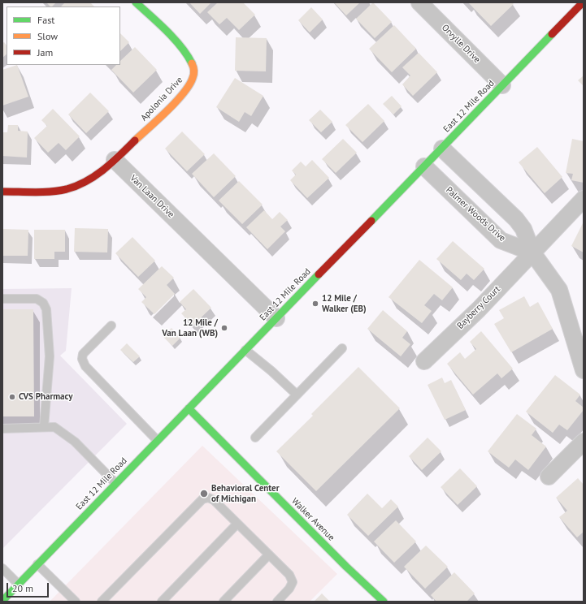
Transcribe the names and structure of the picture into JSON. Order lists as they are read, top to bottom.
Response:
{
  "streets": {
    "main road": ["Apolonia Drive", "East 12 Mile Road", "Walker Avenue"],
    "street": [
      "Orvylle Drive",
      "Van Laan Drive",
      "Palmer Woods Drive",
      "Bayberry Court"
    ]
  },
  "crossings": [
    ["Orvylle Drive", "East 12 Mile Road"],
    ["Apolonia Drive", "Van Laan Drive"],
    ["East 12 Mile Road", "Van Laan Drive"],
    ["East 12 Mile Road", "Palmer Woods Drive"],
    ["East 12 Mile Road", "Walker Avenue"],
    ["Palmer Woods Drive", "Bayberry Court"]
  ],
  "places": [
    "12 Mile / Walker (EB)",
    "12 Mile / Van Laan (WB)",
    "CVS Pharmacy",
    "Behavioral Center of Michigan"
  ],
  "legend": ["Fast", "Slow", "Jam"],
  "scale_bar": "20 m"
}
